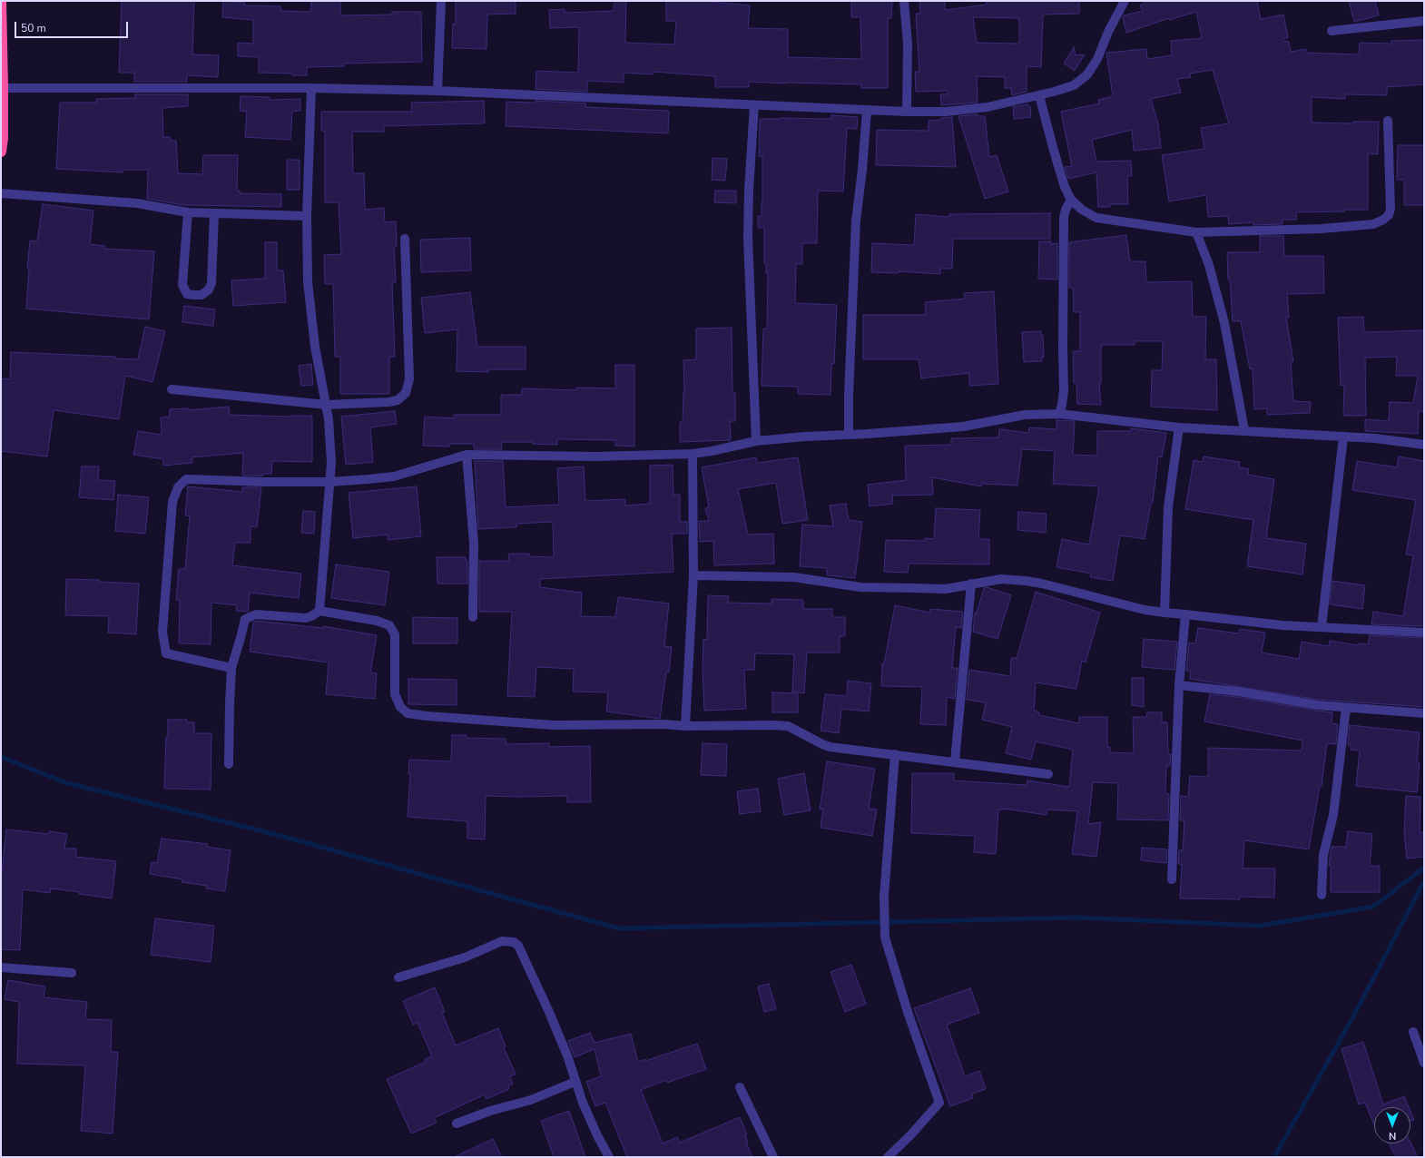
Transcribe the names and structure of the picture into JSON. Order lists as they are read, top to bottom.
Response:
{
  "scale_bar": "50 m",
  "north": "bottom"
}
